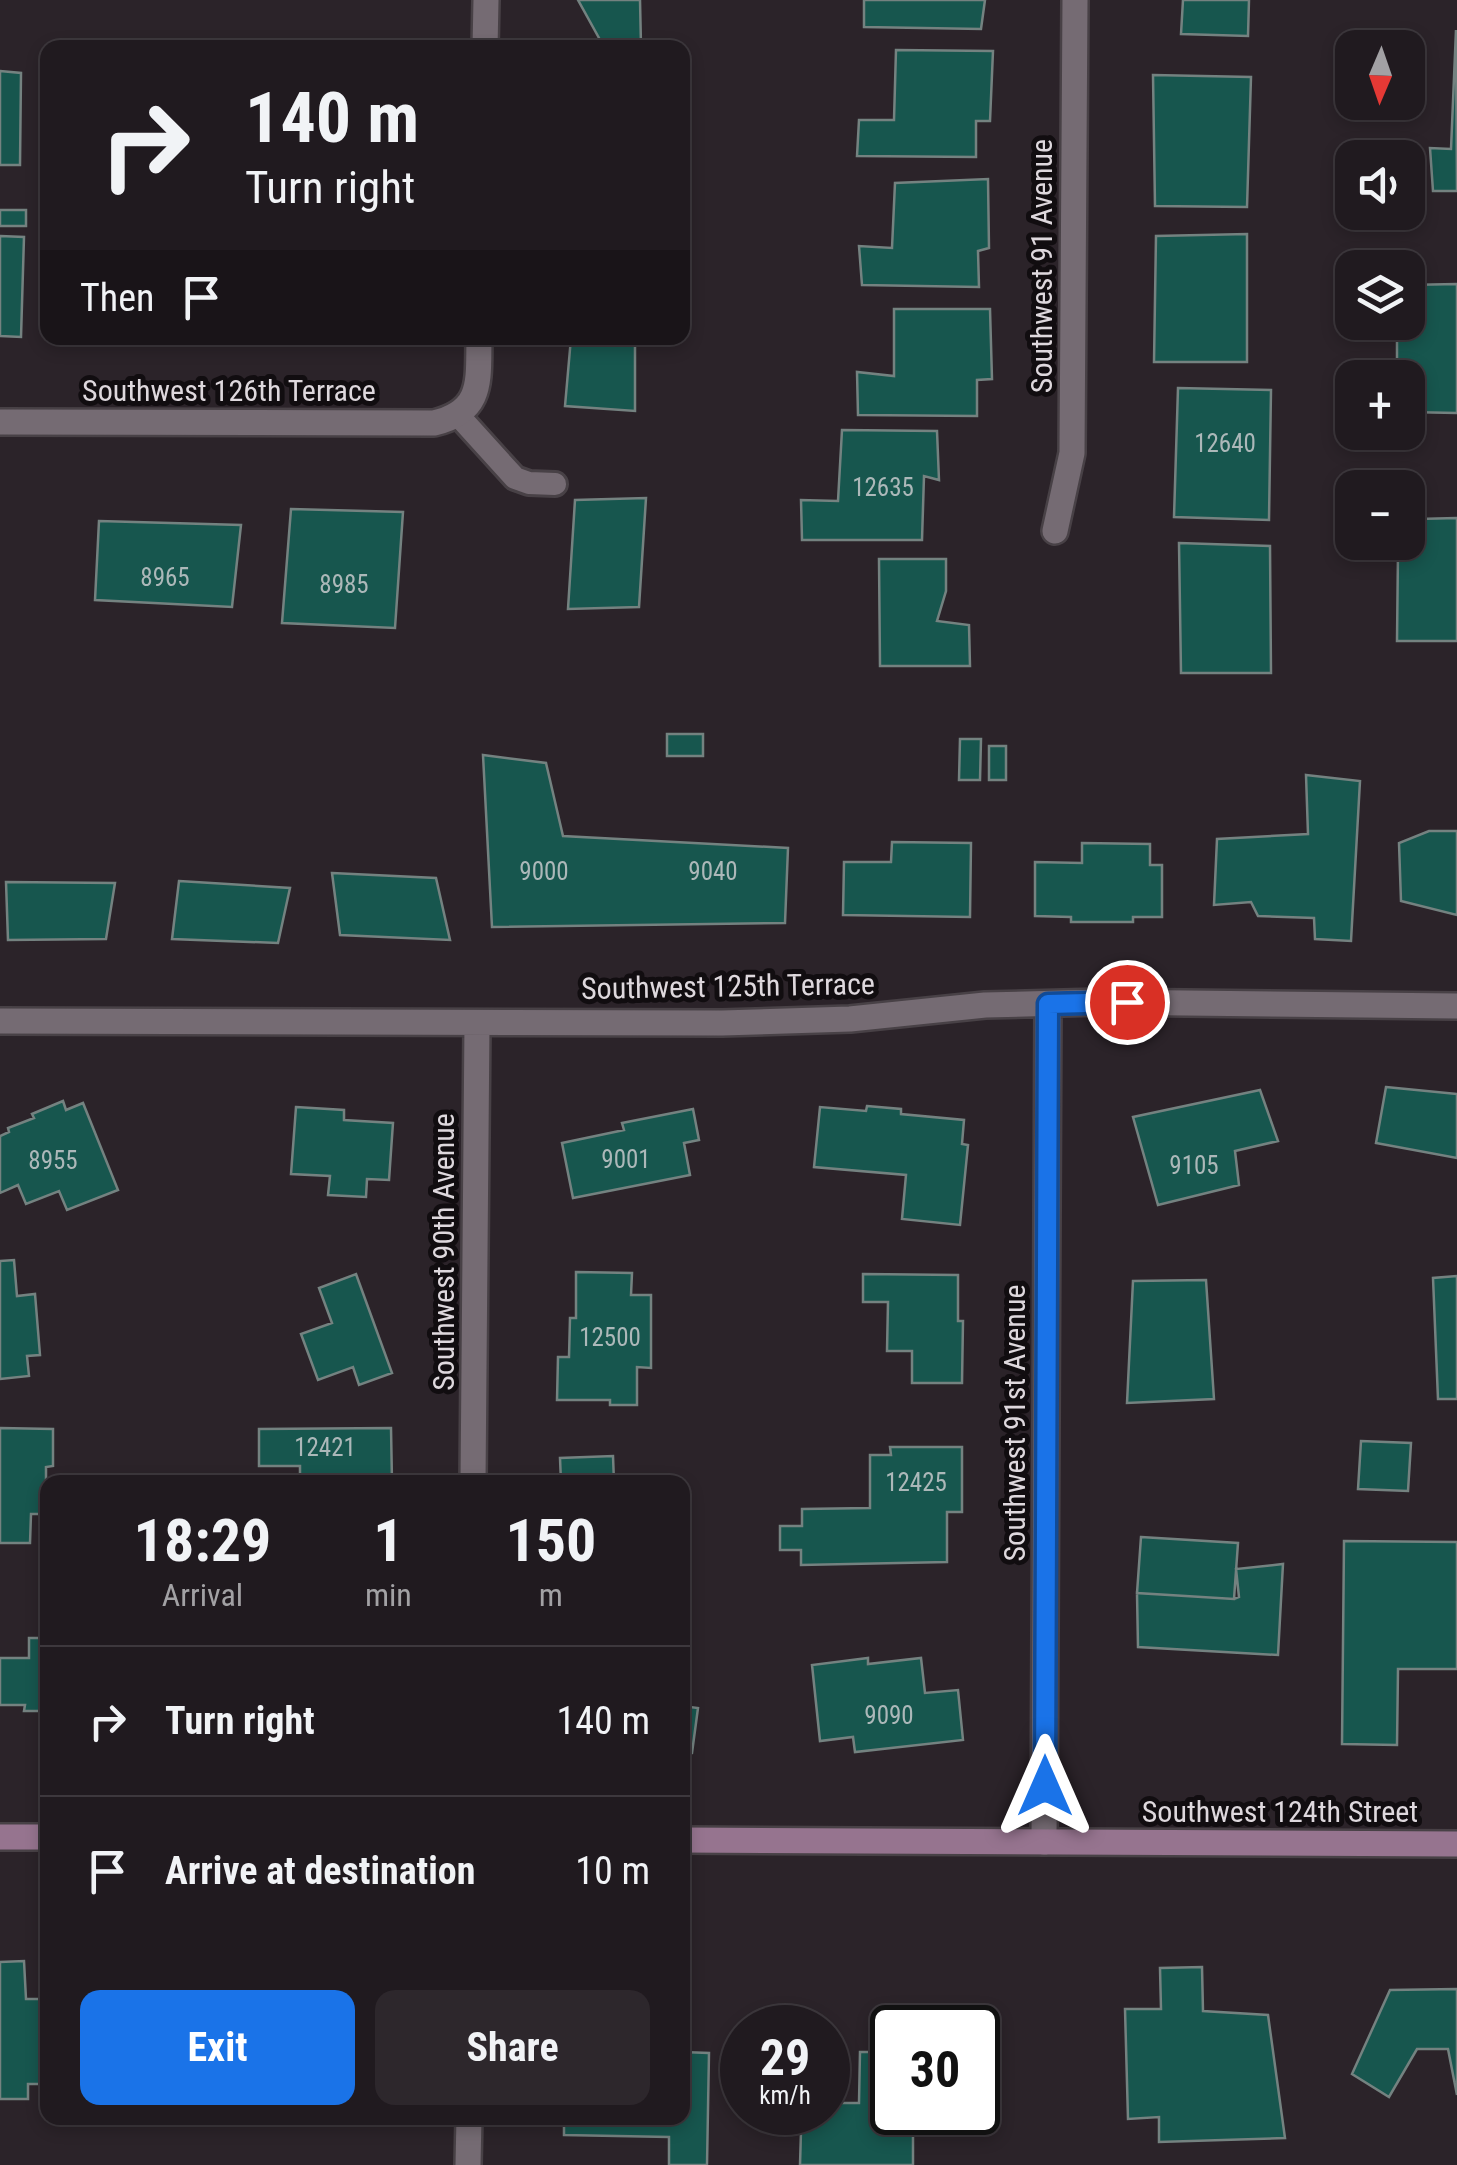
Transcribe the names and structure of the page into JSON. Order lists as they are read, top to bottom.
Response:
{
  "streets": {
    "street": [
      "Southwest 91 Avenue",
      "Southwest 126th Terrace",
      "Southwest 125th Terrace",
      "Southwest 90th Avenue",
      "Southwest 91st Avenue",
      "Southwest 124th Street"
    ]
  },
  "crossings": [
    ["Southwest 125th Terrace", "Southwest 90th Avenue"],
    ["Southwest 125th Terrace", "Southwest 91st Avenue"],
    ["Southwest 91st Avenue", "Southwest 124th Street"]
  ],
  "house_numbers": [
    "12640",
    "12635",
    "8965",
    "8985",
    "9000",
    "9040",
    "9001",
    "8955",
    "9105",
    "12500",
    "12421",
    "12425",
    "9090"
  ],
  "north": "bottom",
  "page": {
    "map_buttons": ["+", "−"],
    "turn": ["140 m", "Turn right"],
    "then": "Then",
    "eta": [
      "18:29",
      "Arrival",
      "1",
      "min",
      "150",
      "m"
    ],
    "list": [
      {
        "name": "Turn right",
        "value": "140 m"
      },
      {
        "name": "Arrive at destination",
        "value": "10 m"
      }
    ],
    "buttons": ["Exit", "Share"],
    "speed": "29 km/h",
    "limit": "30"
  }
}
